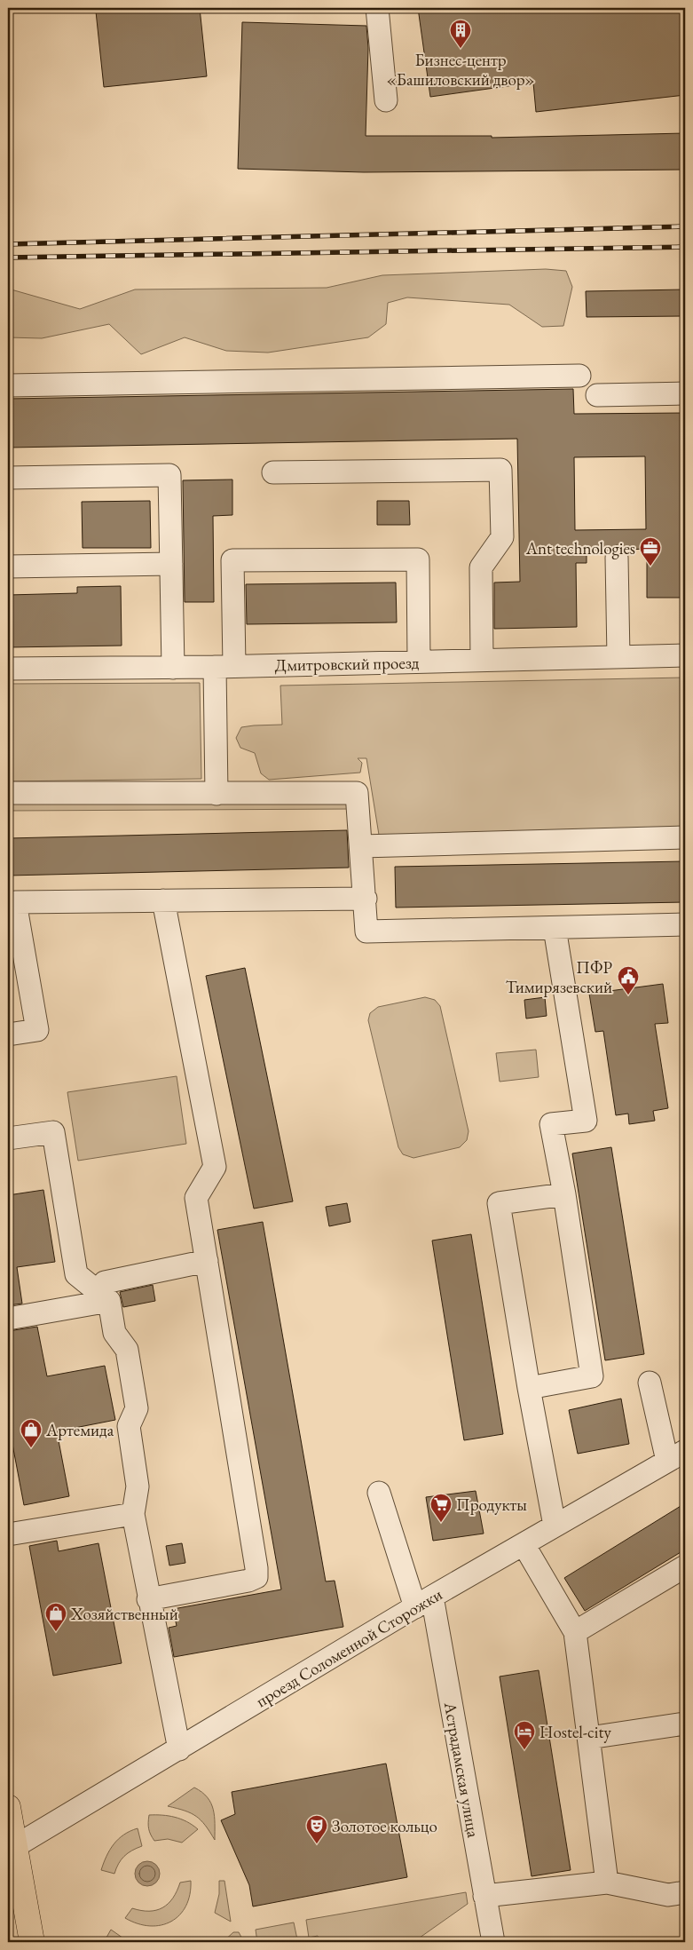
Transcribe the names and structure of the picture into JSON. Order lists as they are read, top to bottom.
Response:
{
  "streets": {
    "street": ["Дмитровский проезд", "проезд Соломенной Сторожки", "Астрадамская улица"]
  },
  "crossings": [
    ["проезд Соломенной Сторожки", "Астрадамская улица"]
  ],
  "places": {
    "building": ["Бизнес-центр «Башиловский двор»"],
    "office": ["Ant technologies"],
    "public building": ["ПФР Тимирязевский"],
    "shop": ["Артемида", "Хозяйственный"],
    "supermarket": ["Продукты"],
    "hotel": ["Hostel-city"],
    "theatre": ["Золотое кольцо"]
  }
}
